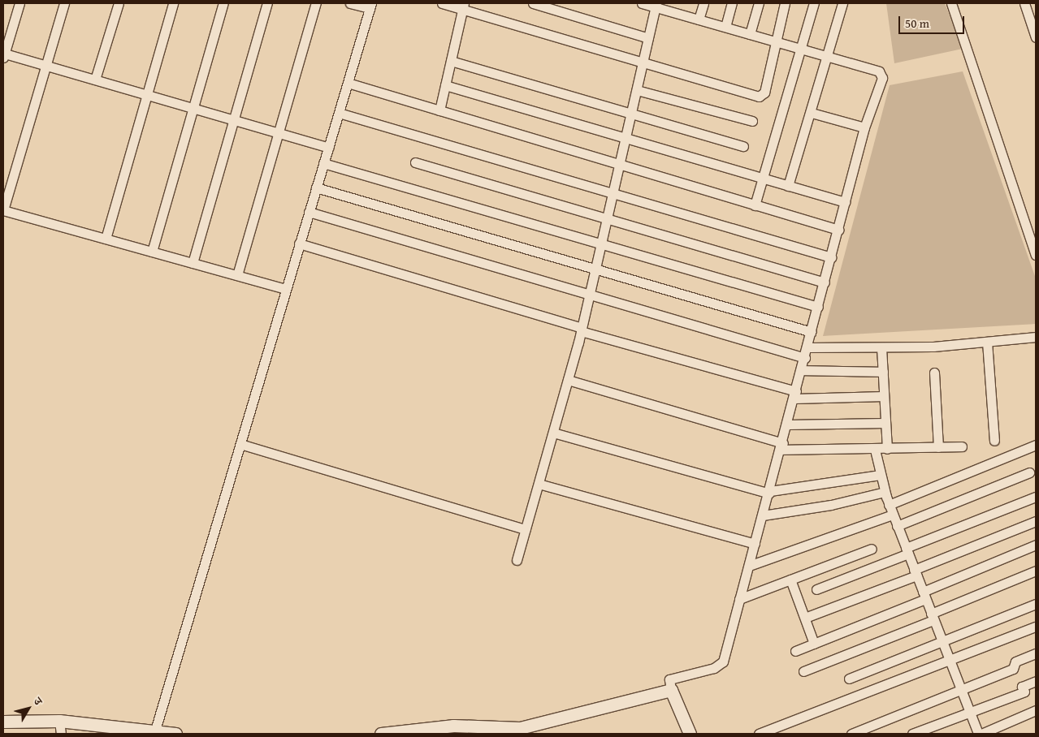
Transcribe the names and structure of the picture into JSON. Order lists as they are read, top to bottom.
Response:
{
  "scale_bar": "50 m",
  "north": "top right"
}
